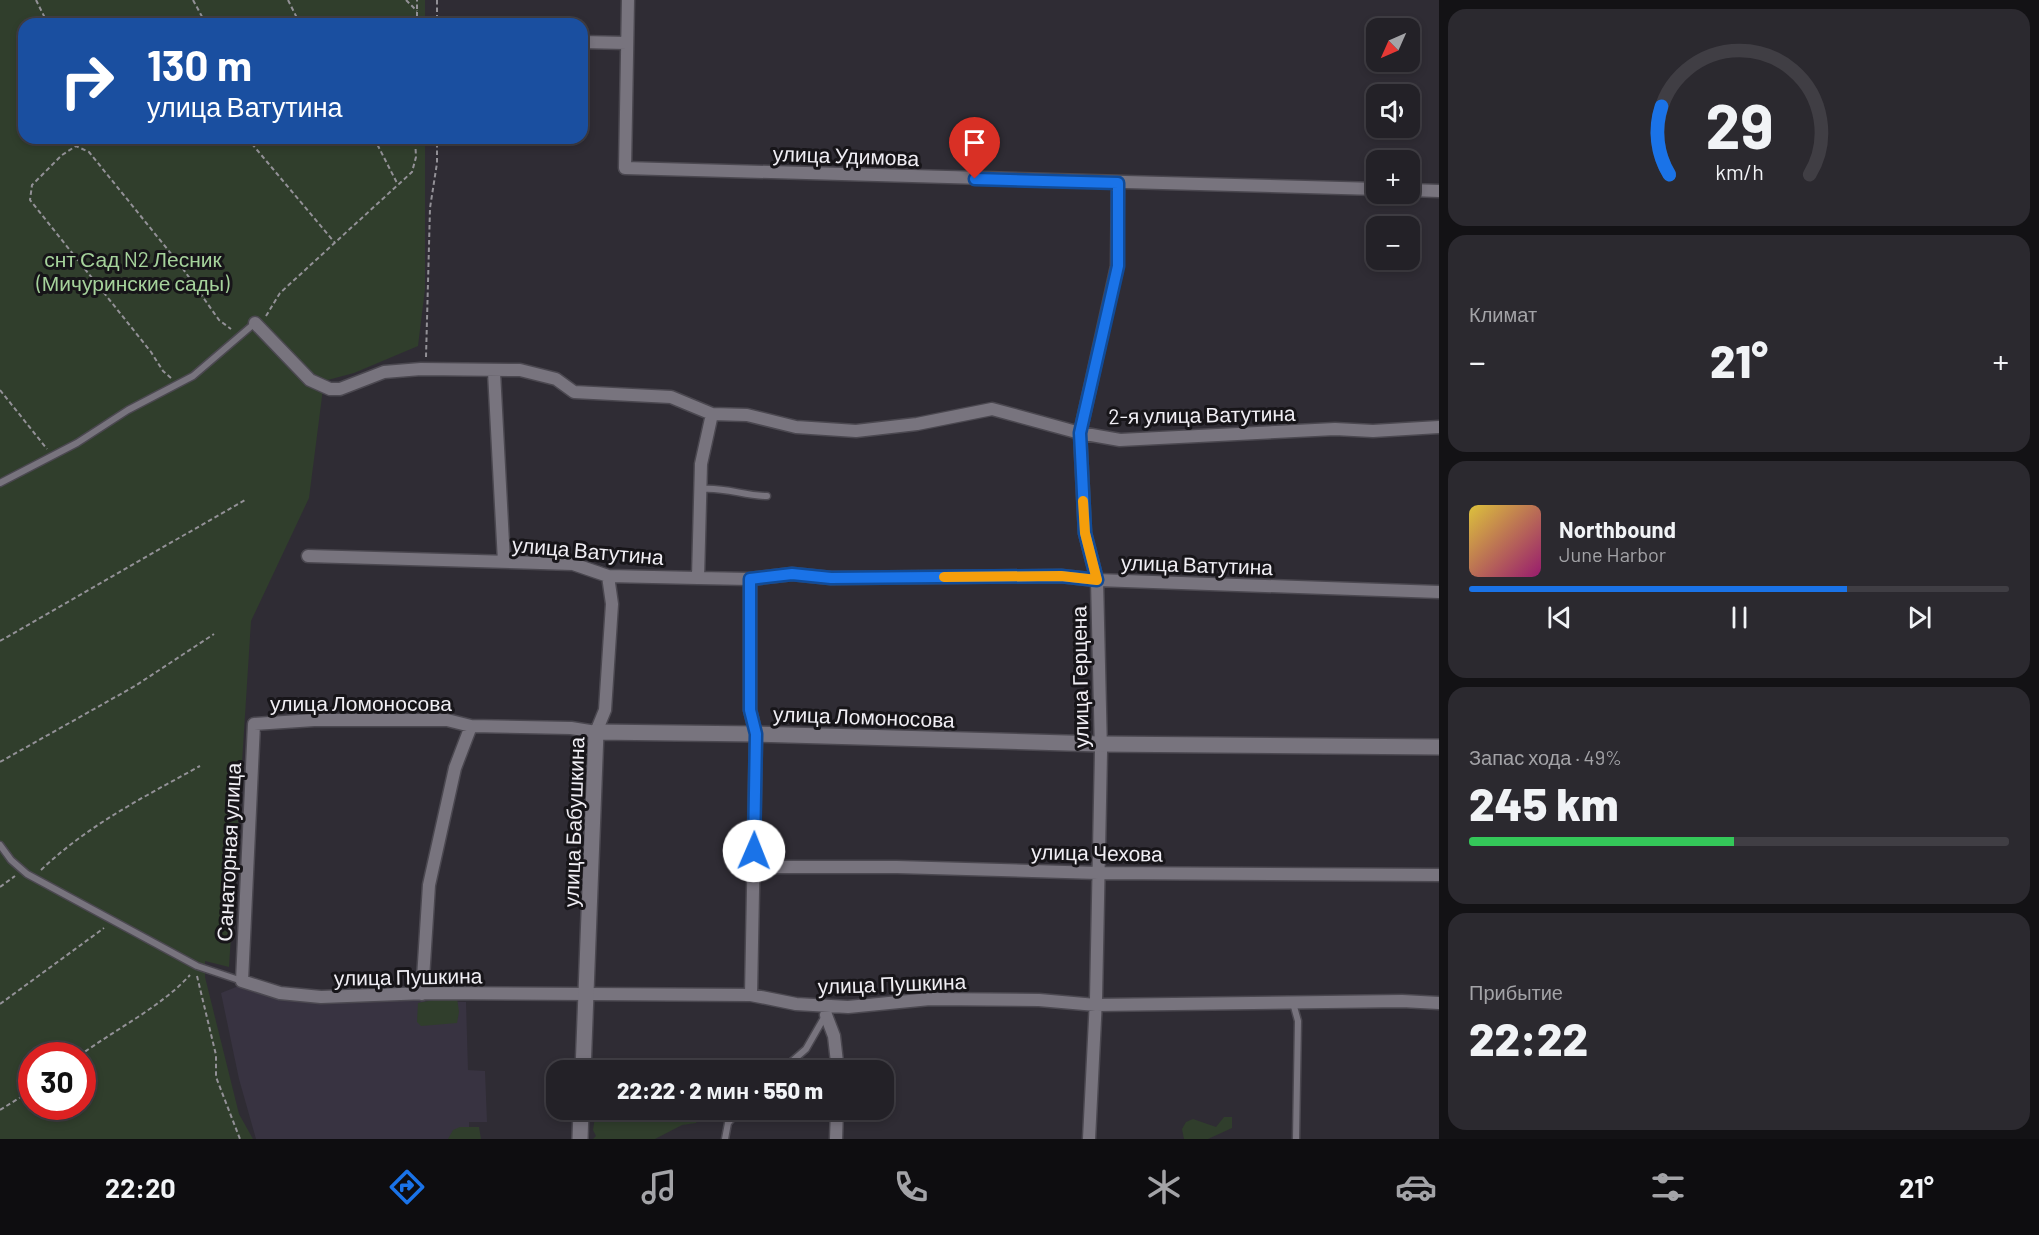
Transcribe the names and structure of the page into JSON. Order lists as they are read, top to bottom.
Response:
{
  "streets": {
    "street": [
      "улица Удимова",
      "2-я улица Ватутина",
      "улица Ватутина",
      "улица Герцена",
      "улица Ломоносова",
      "улица Бабушкина",
      "Санаторная улица",
      "улица Чехова",
      "улица Пушкина"
    ]
  },
  "crossings": [
    ["улица Удимова", "улица Герцена"],
    ["2-я улица Ватутина", "улица Герцена"],
    ["улица Ватутина", "улица Герцена"],
    ["улица Ватутина", "улица Бабушкина"],
    ["улица Герцена", "улица Ломоносова"],
    ["улица Герцена", "улица Чехова"],
    ["улица Герцена", "улица Пушкина"],
    ["улица Ломоносова", "улица Бабушкина"],
    ["улица Ломоносова", "Санаторная улица"],
    ["улица Бабушкина", "улица Пушкина"],
    ["Санаторная улица", "улица Пушкина"]
  ],
  "parks": ["снт Сад N2 Лесник (Мичуринские сады)"],
  "north": "bottom left",
  "page": {
    "map_buttons": ["+", "−"],
    "turn": ["130 m", "улица Ватутина"],
    "tile": [
      "Климат",
      ["Запас хода · 49%", "245 km"],
      ["Прибытие", "22:22"]
    ],
    "heat": ["−", "21°", "+"],
    "song": ["Northbound", "June Harbor"],
    "limit": "30",
    "trip": "22:22 · 2 мин · 550 m",
    "tabs": ["22:20", "21°"],
    "gauge": ["29", "km/h"]
  }
}
